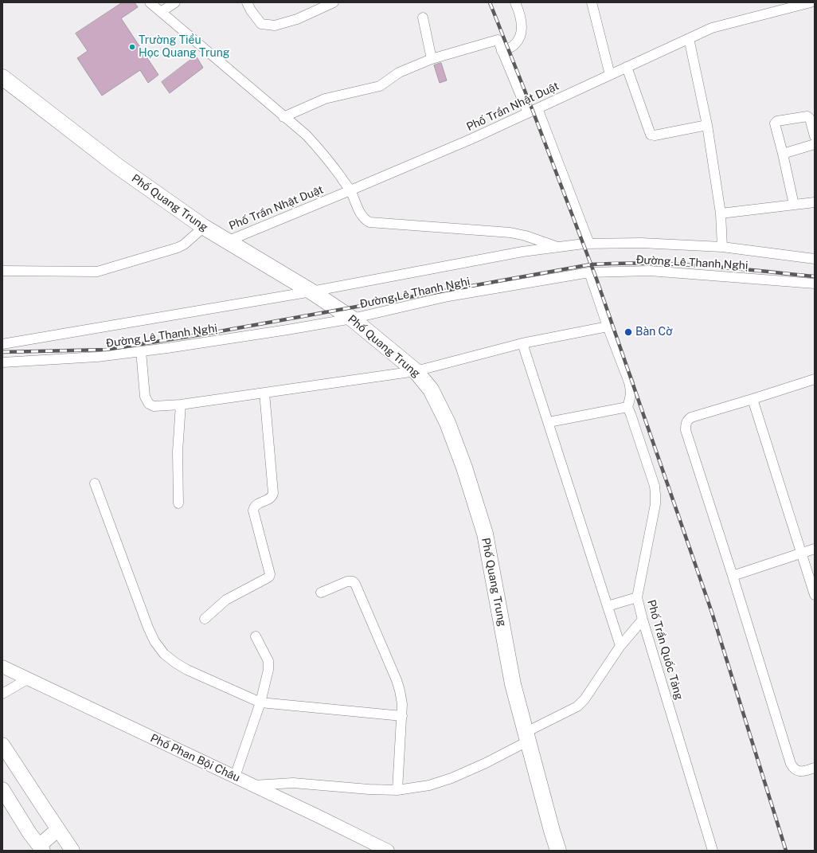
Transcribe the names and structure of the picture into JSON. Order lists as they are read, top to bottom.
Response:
{
  "streets": {
    "main road": ["Phố Quang Trung"],
    "street": [
      "Phố Trần Nhật Duật",
      "Đường Lê Thanh Nghị",
      "Phố Trần Quốc Tảng",
      "Phố Phan Bội Châu"
    ]
  },
  "crossings": [
    ["Phố Trần Nhật Duật", "Phố Quang Trung"],
    ["Phố Quang Trung", "Đường Lê Thanh Nghị"]
  ],
  "places": ["Trường Tiểu Học Quang Trung", "Bàn Cờ"]
}
